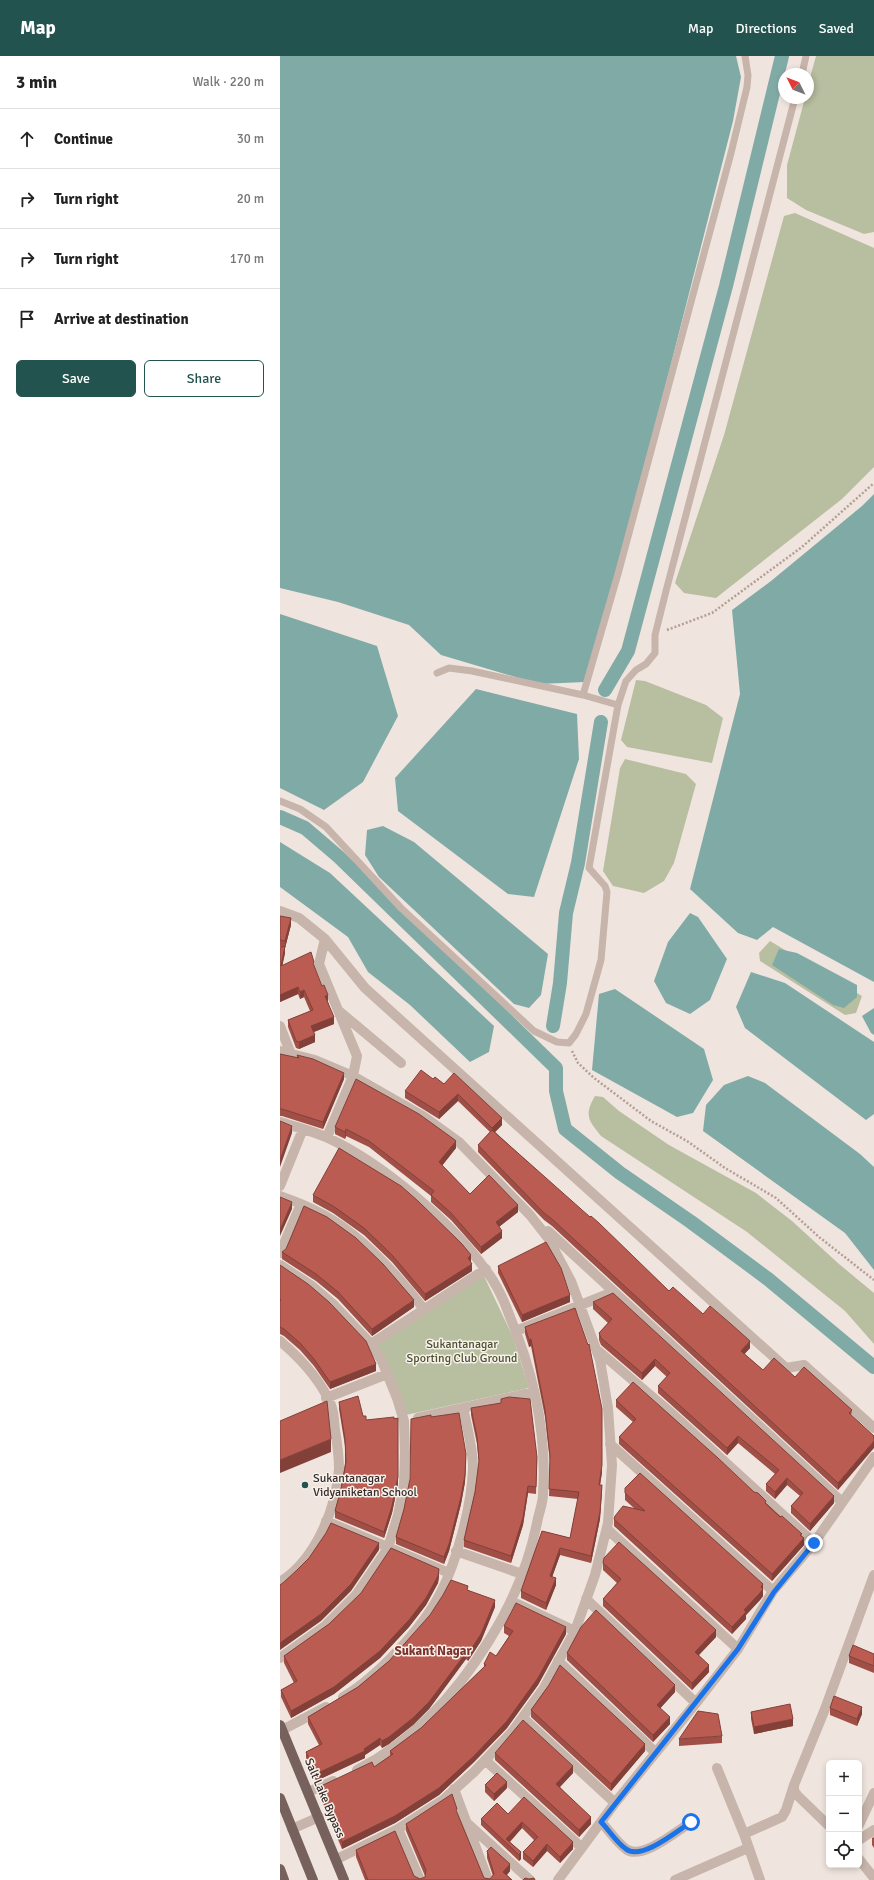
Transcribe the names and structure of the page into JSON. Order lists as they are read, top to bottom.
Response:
{
  "streets": {
    "main road": ["Salt Lake Bypass"]
  },
  "districts": ["Sukant Nagar"],
  "parks": ["Sukantanagar Sporting Club Ground"],
  "places": ["Sukantanagar Vidyaniketan School"],
  "north": "top left",
  "page": {
    "header": "Map",
    "nav": ["Map", "Directions", "Saved"],
    "heading": ["3 min", "Walk · 220 m"],
    "list": [
      ["Continue", "30 m"],
      ["Turn right", "20 m"],
      ["Turn right", "170 m"],
      "Arrive at destination"
    ],
    "buttons": ["Save", "Share"],
    "map_buttons": ["+", "−"]
  }
}
